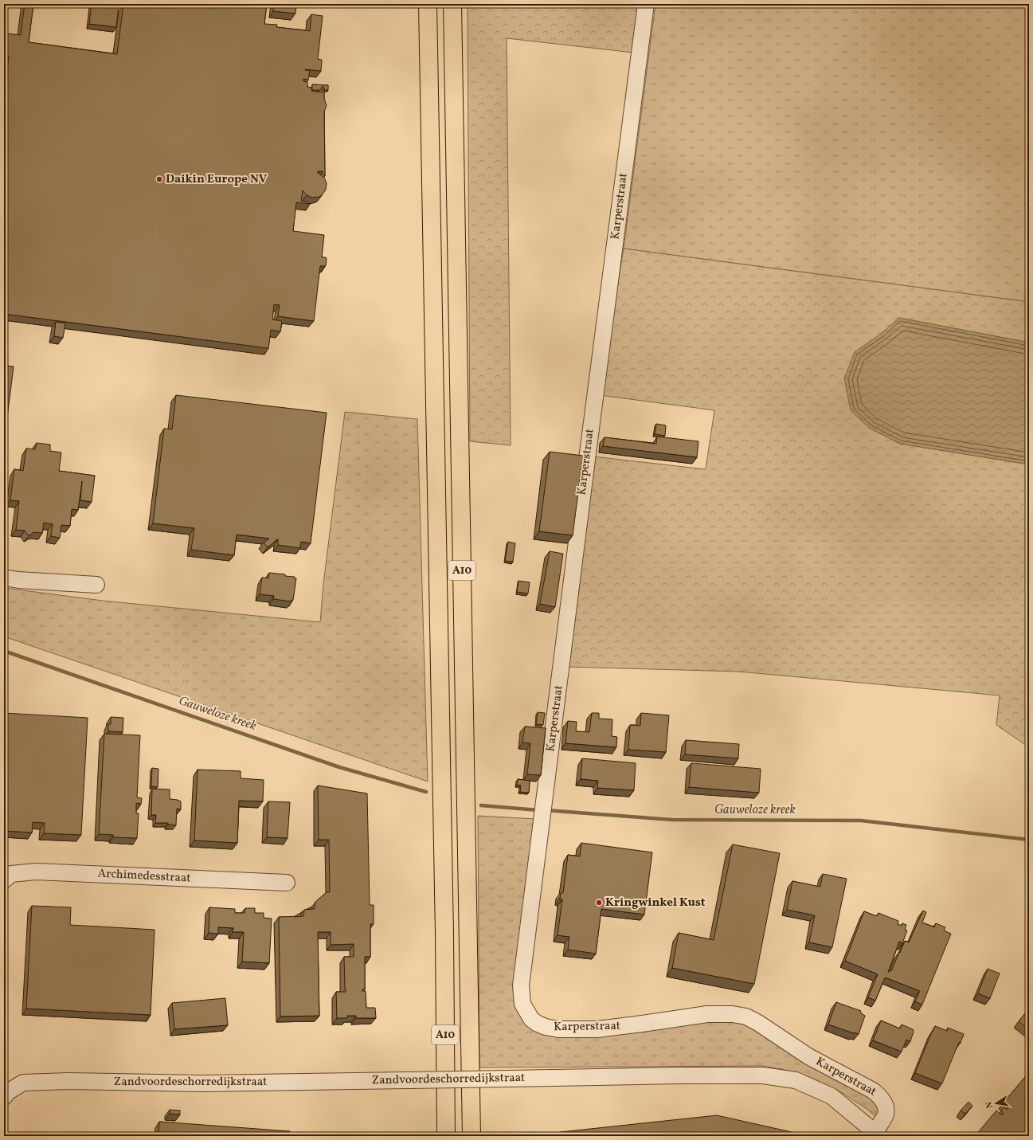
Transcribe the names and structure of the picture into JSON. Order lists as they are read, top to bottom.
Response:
{
  "streets": {
    "highway": ["A10"],
    "street": ["Karperstraat", "Archimedesstraat", "Zandvoordeschorredijkstraat"]
  },
  "crossings": [
    ["Karperstraat", "Zandvoordeschorredijkstraat"]
  ],
  "water": ["Gauweloze kreek"],
  "places": ["Daikin Europe NV", "Kringwinkel Kust"],
  "north": "left"
}
